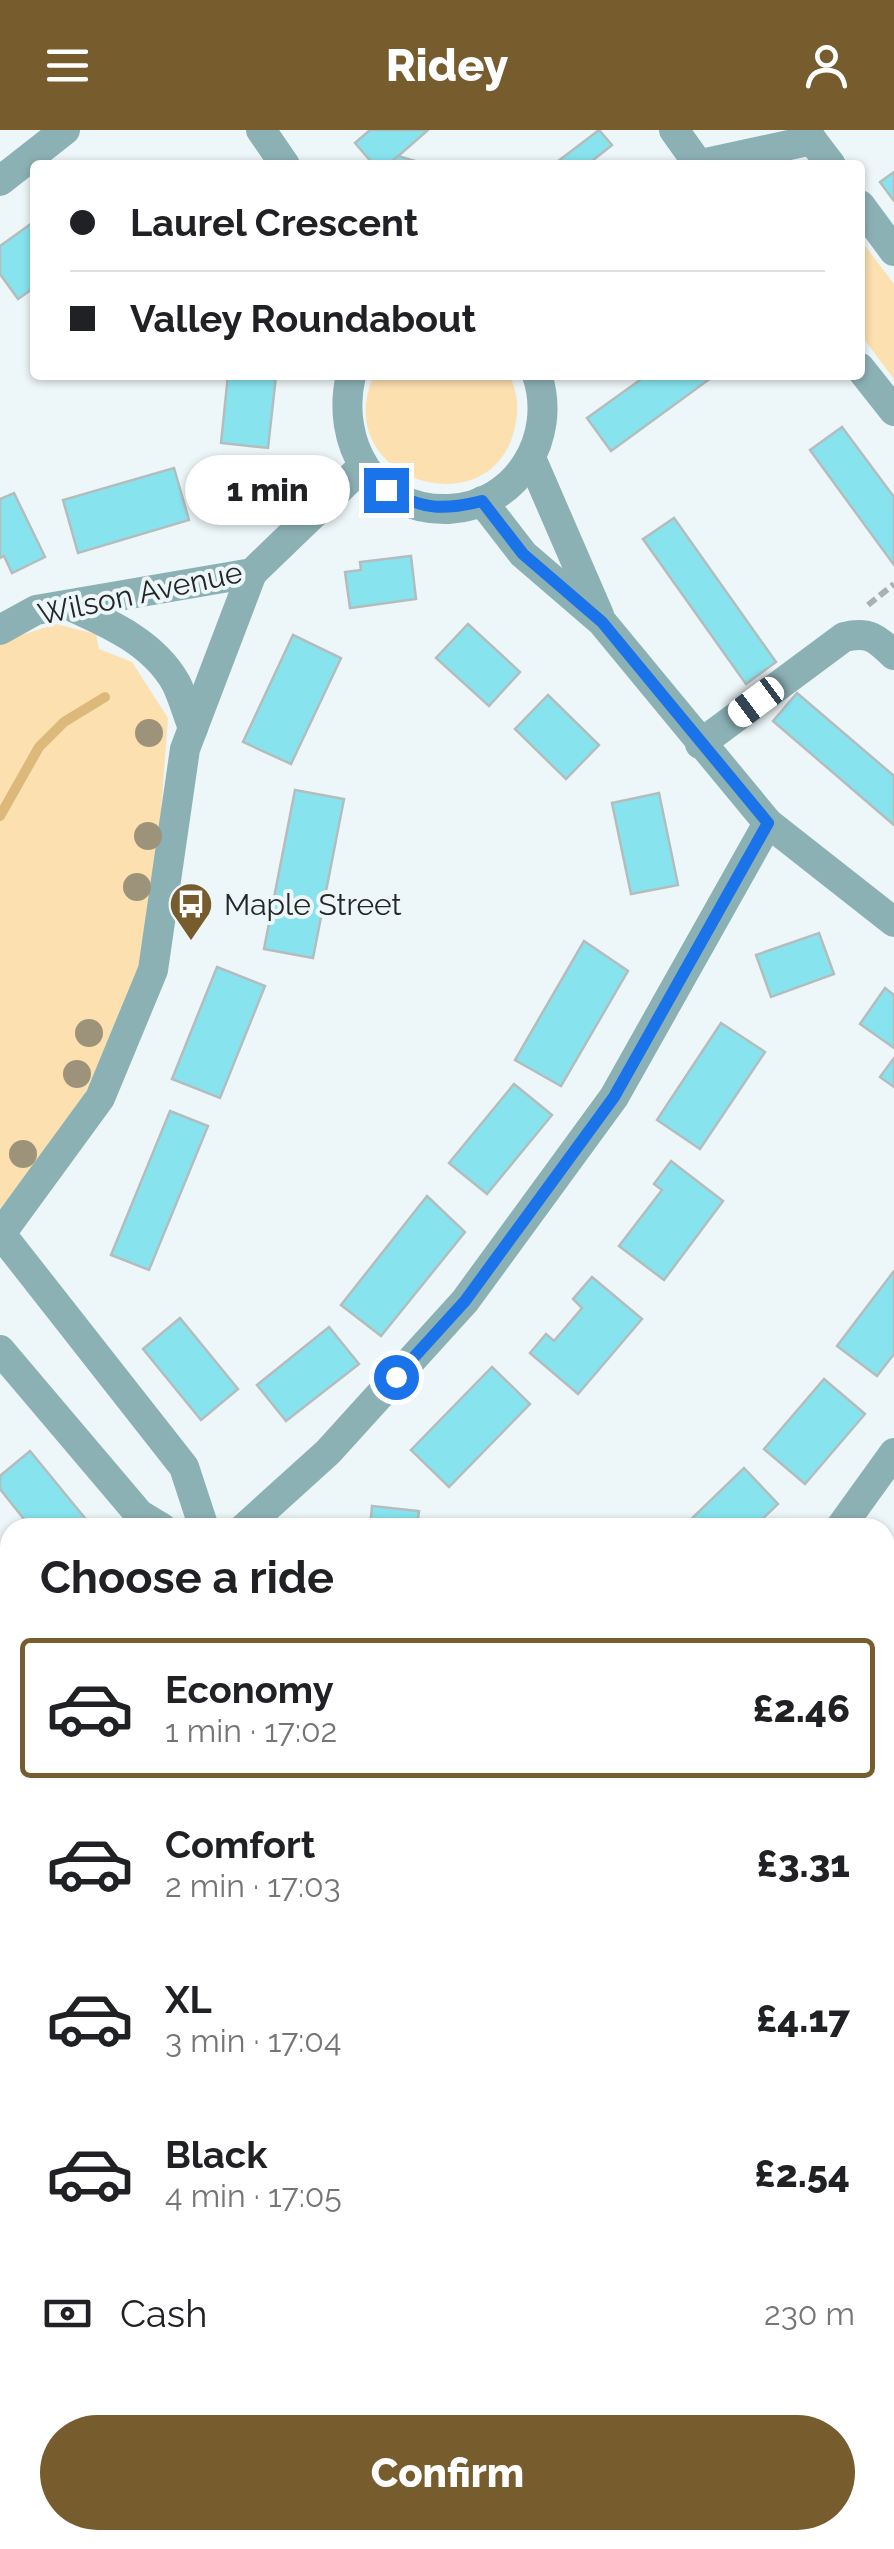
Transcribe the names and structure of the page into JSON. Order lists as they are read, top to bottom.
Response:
{
  "streets": {
    "street": ["Wilson Avenue"]
  },
  "places": {
    "bus stop": ["Maple Street"]
  },
  "page": {
    "header": "Ridey",
    "banner": ["Laurel Crescent", "Valley Roundabout"],
    "bubble": "1 min",
    "heading": "Choose a ride",
    "list": [
      {
        "name": "Economy",
        "note": "1 min · 17:02",
        "value": "£2.46"
      },
      {
        "name": "Comfort",
        "note": "2 min · 17:03",
        "value": "£3.31"
      },
      {
        "name": "XL",
        "note": "3 min · 17:04",
        "value": "£4.17"
      },
      {
        "name": "Black",
        "note": "4 min · 17:05",
        "value": "£2.54"
      }
    ],
    "pay": ["Cash", "230 m"],
    "buttons": "Confirm"
  }
}
